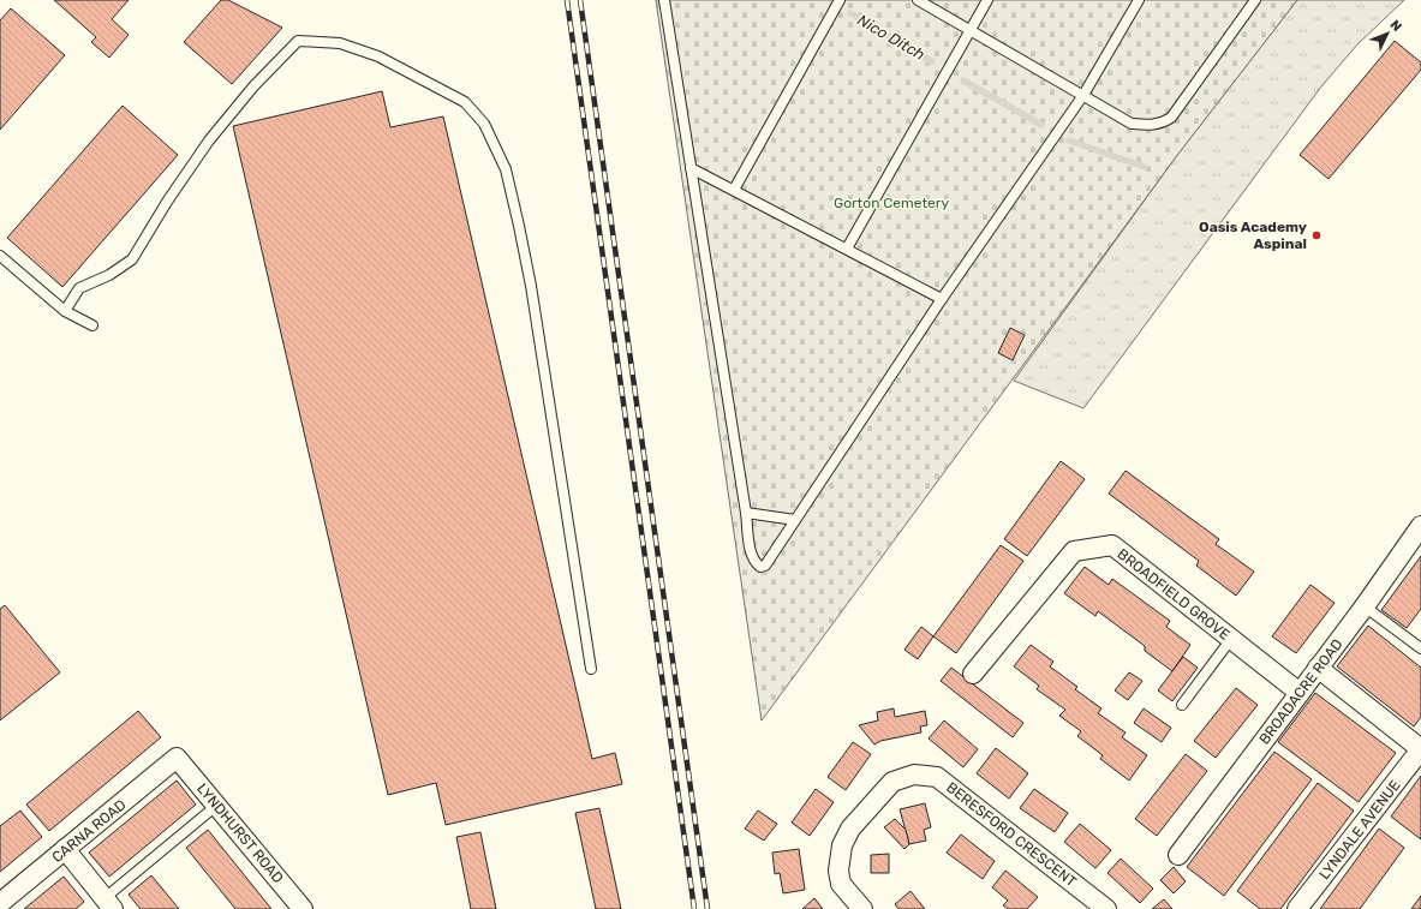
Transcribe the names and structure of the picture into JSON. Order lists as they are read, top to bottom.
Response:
{
  "streets": {
    "street": [
      "BROADFIELD GROVE",
      "BROADACRE ROAD",
      "LYNDALE AVENUE",
      "CARNA ROAD",
      "LYNDHURST ROAD",
      "BERESFORD CRESCENT"
    ]
  },
  "crossings": [
    ["BROADFIELD GROVE", "BROADACRE ROAD"],
    ["CARNA ROAD", "LYNDHURST ROAD"]
  ],
  "water": ["Nico Ditch"],
  "parks": ["Gorton Cemetery"],
  "places": ["Oasis Academy Aspinal"],
  "north": "top right"
}
